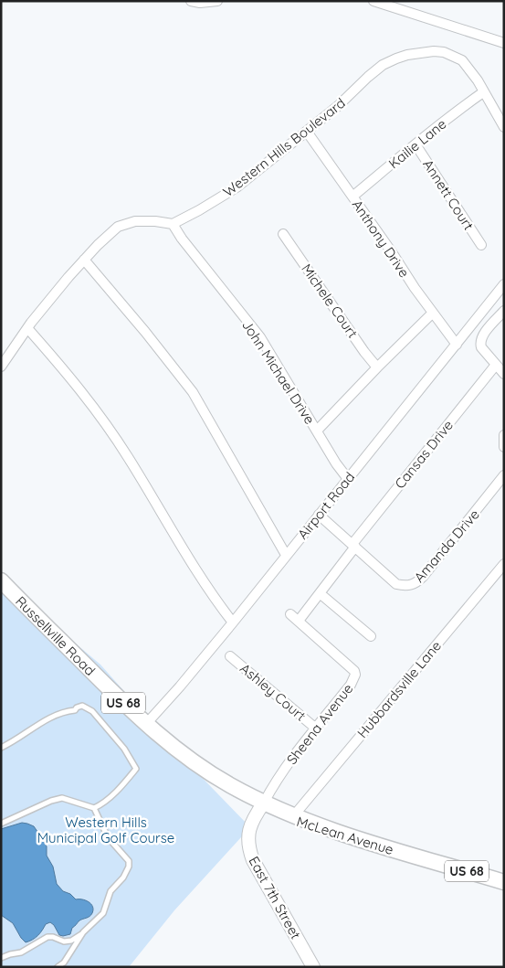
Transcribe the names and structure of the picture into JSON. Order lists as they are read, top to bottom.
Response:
{
  "streets": {
    "main road": [
      "Russellville Road",
      "US 68",
      "McLean Avenue",
      "East 7th Street"
    ],
    "street": [
      "Kailie Lane",
      "Western Hills Boulevard",
      "Annett Court",
      "Anthony Drive",
      "Michele Court",
      "John Michael Drive",
      "Cansas Drive",
      "Airport Road",
      "Amanda Drive",
      "Hubbardsville Lane",
      "Ashley Court",
      "Sheena Avenue"
    ]
  },
  "crossings": [
    ["Kailie Lane", "Western Hills Boulevard"],
    ["Kailie Lane", "Annett Court"],
    ["Kailie Lane", "Anthony Drive"],
    ["Western Hills Boulevard", "Anthony Drive"],
    ["Western Hills Boulevard", "John Michael Drive"],
    ["Anthony Drive", "Airport Road"],
    ["John Michael Drive", "Airport Road"],
    ["Cansas Drive", "Amanda Drive"],
    ["Cansas Drive", "Sheena Avenue"],
    ["Airport Road", "Amanda Drive"],
    ["Airport Road", "Russellville Road"],
    ["Russellville Road", "Sheena Avenue"],
    ["Russellville Road", "McLean Avenue"],
    ["Russellville Road", "East 7th Street"],
    ["Hubbardsville Lane", "McLean Avenue"],
    ["Ashley Court", "Sheena Avenue"],
    ["Sheena Avenue", "McLean Avenue"],
    ["Sheena Avenue", "East 7th Street"],
    ["McLean Avenue", "East 7th Street"]
  ],
  "parks": ["Western Hills Municipal Golf Course"]
}
